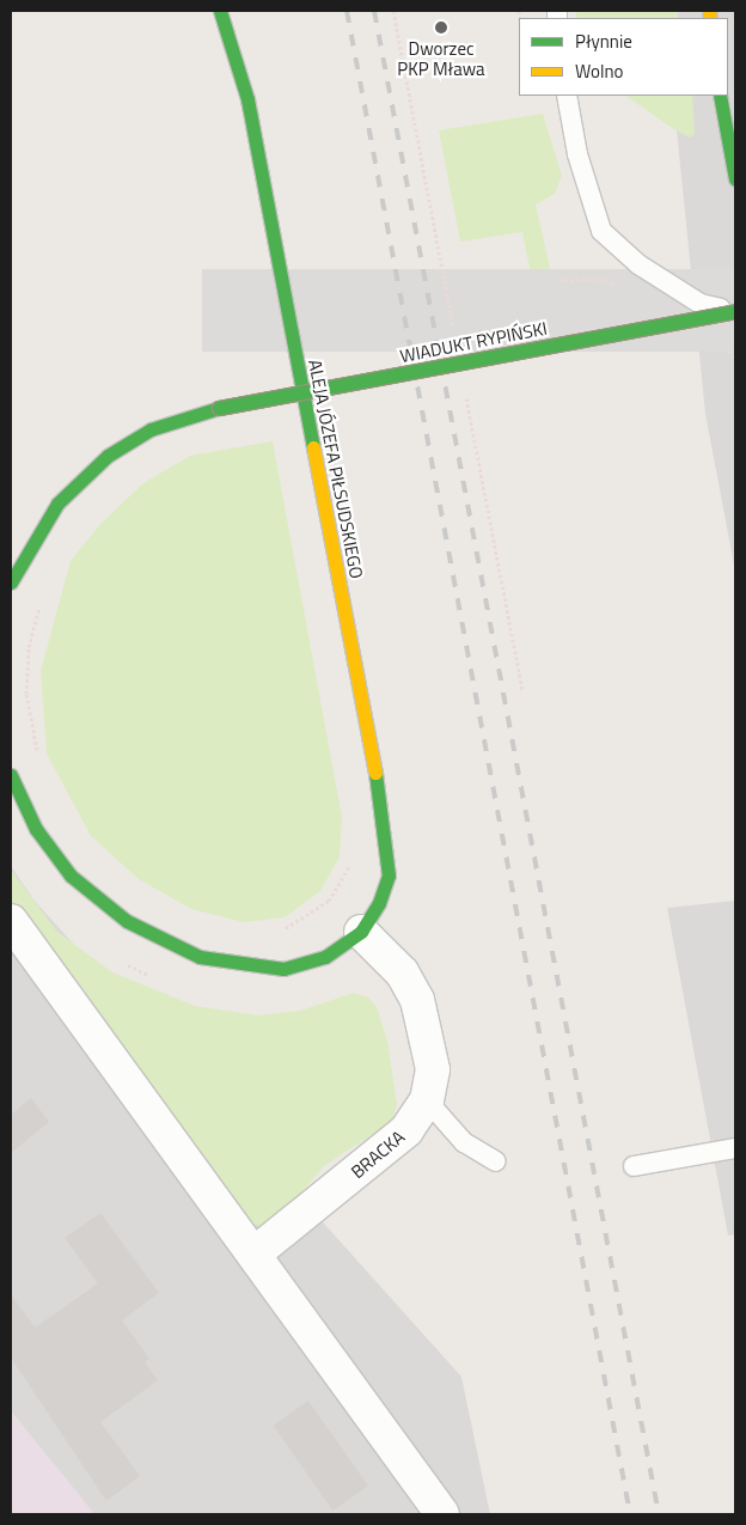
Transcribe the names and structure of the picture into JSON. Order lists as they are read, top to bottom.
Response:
{
  "streets": {
    "main road": ["WIADUKT RYPIŃSKI", "ALEJA JÓZEFA PIŁSUDSKIEGO"],
    "street": ["BRACKA"]
  },
  "crossings": [
    ["ALEJA JÓZEFA PIŁSUDSKIEGO", "BRACKA"]
  ],
  "places": ["Dworzec PKP Mława"],
  "legend": ["Płynnie", "Wolno"]
}
